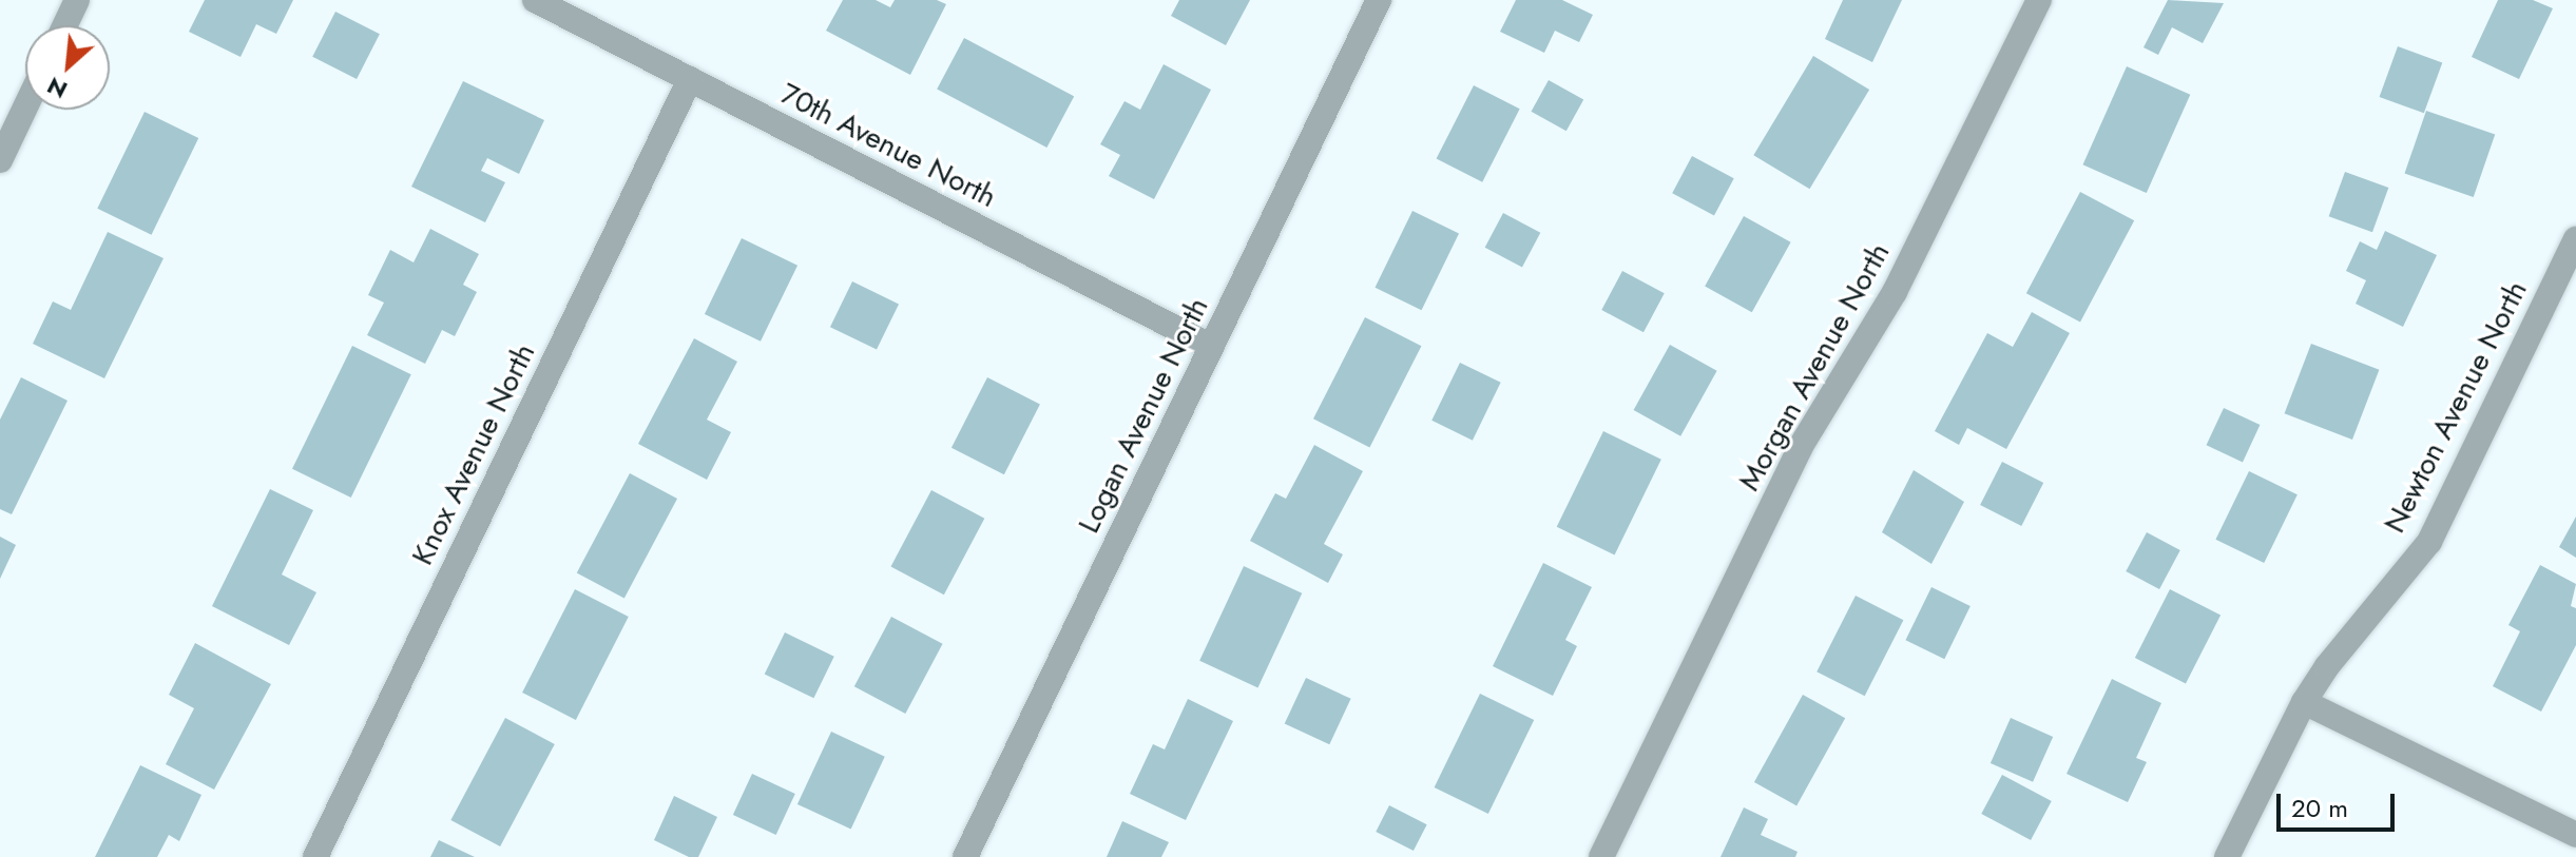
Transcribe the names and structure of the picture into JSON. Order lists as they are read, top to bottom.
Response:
{
  "streets": {
    "street": [
      "70th Avenue North",
      "Morgan Avenue North",
      "Newton Avenue North",
      "Logan Avenue North",
      "Knox Avenue North"
    ]
  },
  "crossings": [
    ["70th Avenue North", "Logan Avenue North"],
    ["70th Avenue North", "Knox Avenue North"]
  ],
  "scale_bar": "20 m",
  "north": "bottom left"
}
